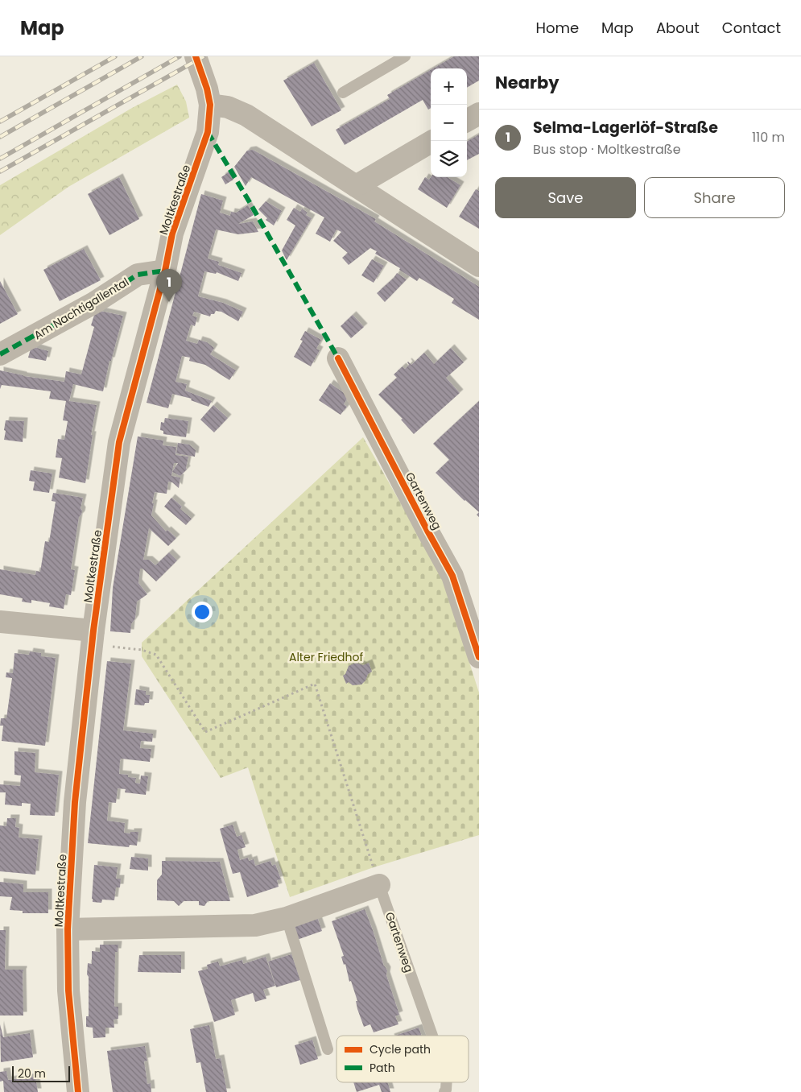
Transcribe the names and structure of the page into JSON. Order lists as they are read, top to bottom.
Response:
{
  "streets": {
    "street": ["Moltkestraße", "Am Nachtigallental", "Gartenweg"]
  },
  "crossings": [
    ["Moltkestraße", "Am Nachtigallental"]
  ],
  "parks": ["Alter Friedhof"],
  "legend": ["Cycle path", "Path"],
  "scale_bar": "20 m",
  "page": {
    "header": "Map",
    "nav": [
      "Home",
      "Map",
      "About",
      "Contact"
    ],
    "heading": "Nearby",
    "map_buttons": ["+", "−"],
    "list": [
      {
        "mark": "1",
        "name": "Selma-Lagerlöf-Straße",
        "note": "Bus stop · Moltkestraße",
        "value": "110 m"
      }
    ],
    "buttons": ["Save", "Share"],
    "pins": "1",
    "scale": "20 m"
  }
}
